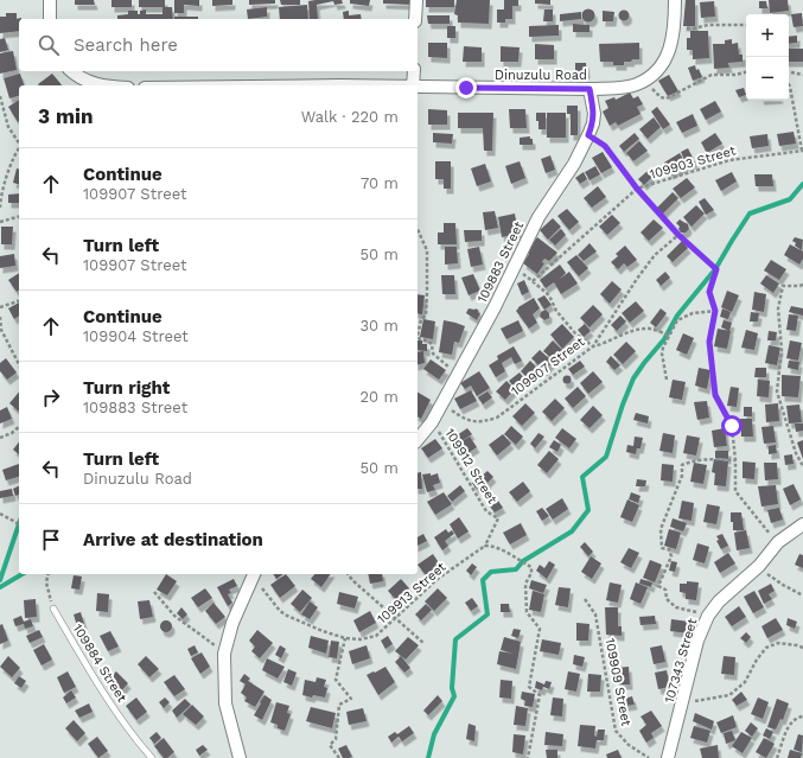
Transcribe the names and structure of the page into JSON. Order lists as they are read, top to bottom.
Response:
{
  "streets": {
    "street": ["Dinuzulu Road", "109883 Street", "107343 Street"],
    "lane": ["109884 Street"],
    "path": [
      "109903 Street",
      "109907 Street",
      "109912 Street",
      "109913 Street",
      "109909 Street"
    ]
  },
  "crossings": [
    ["Dinuzulu Road", "109883 Street"],
    ["109883 Street", "109907 Street"],
    ["109883 Street", "109912 Street"],
    ["109912 Street", "109913 Street"]
  ],
  "page": {
    "map_buttons": ["+", "−"],
    "search": "Search here",
    "heading": ["3 min", "Walk · 220 m"],
    "list": [
      ["Continue", "109907 Street", "70 m"],
      ["Turn left", "109907 Street", "50 m"],
      ["Continue", "109904 Street", "30 m"],
      ["Turn right", "109883 Street", "20 m"],
      ["Turn left", "Dinuzulu Road", "50 m"],
      "Arrive at destination"
    ]
  }
}
